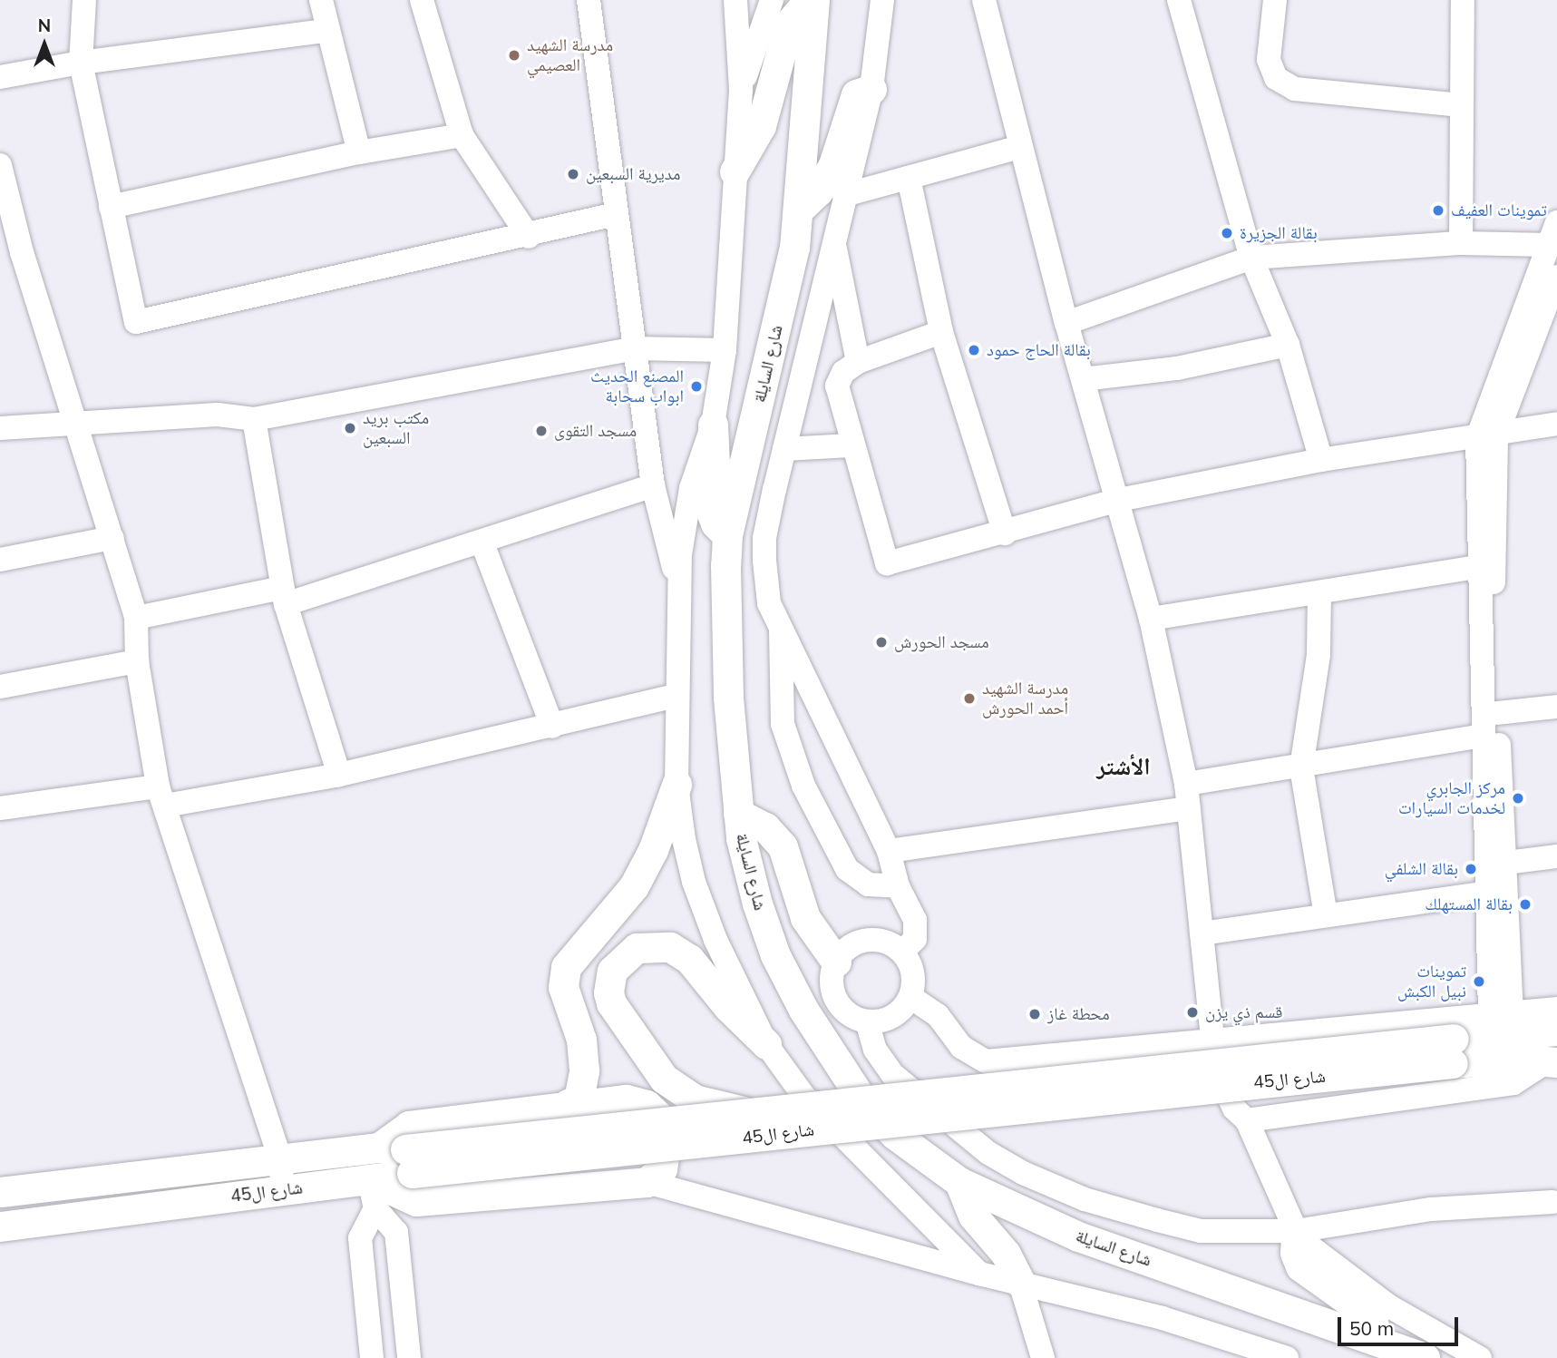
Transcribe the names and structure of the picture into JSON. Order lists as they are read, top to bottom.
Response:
{
  "streets": {
    "main road": ["شارع السايلة", "شارع ال45"]
  },
  "districts": ["الأشتر"],
  "places": [
    "مدرسة الشهيد العصيمي",
    "مديرية السبعين",
    "تموينات العفيف",
    "بقالة الجزيرة",
    "بقالة الحاج حمود",
    "المصنع الحديث ابواب سحابة",
    "مكتب بريد السبعين",
    "مسجد التقوى",
    "مسجد الحورش",
    "مدرسة الشهيد أحمد الحورش",
    "مركز الجابري لخدمات السيارات",
    "بقالة الشلفي",
    "بقالة المستهلك",
    "تموينات نبيل الكبش",
    "قسم ذي يزن",
    "محطة غاز"
  ],
  "scale_bar": "50 m",
  "north": "top"
}
